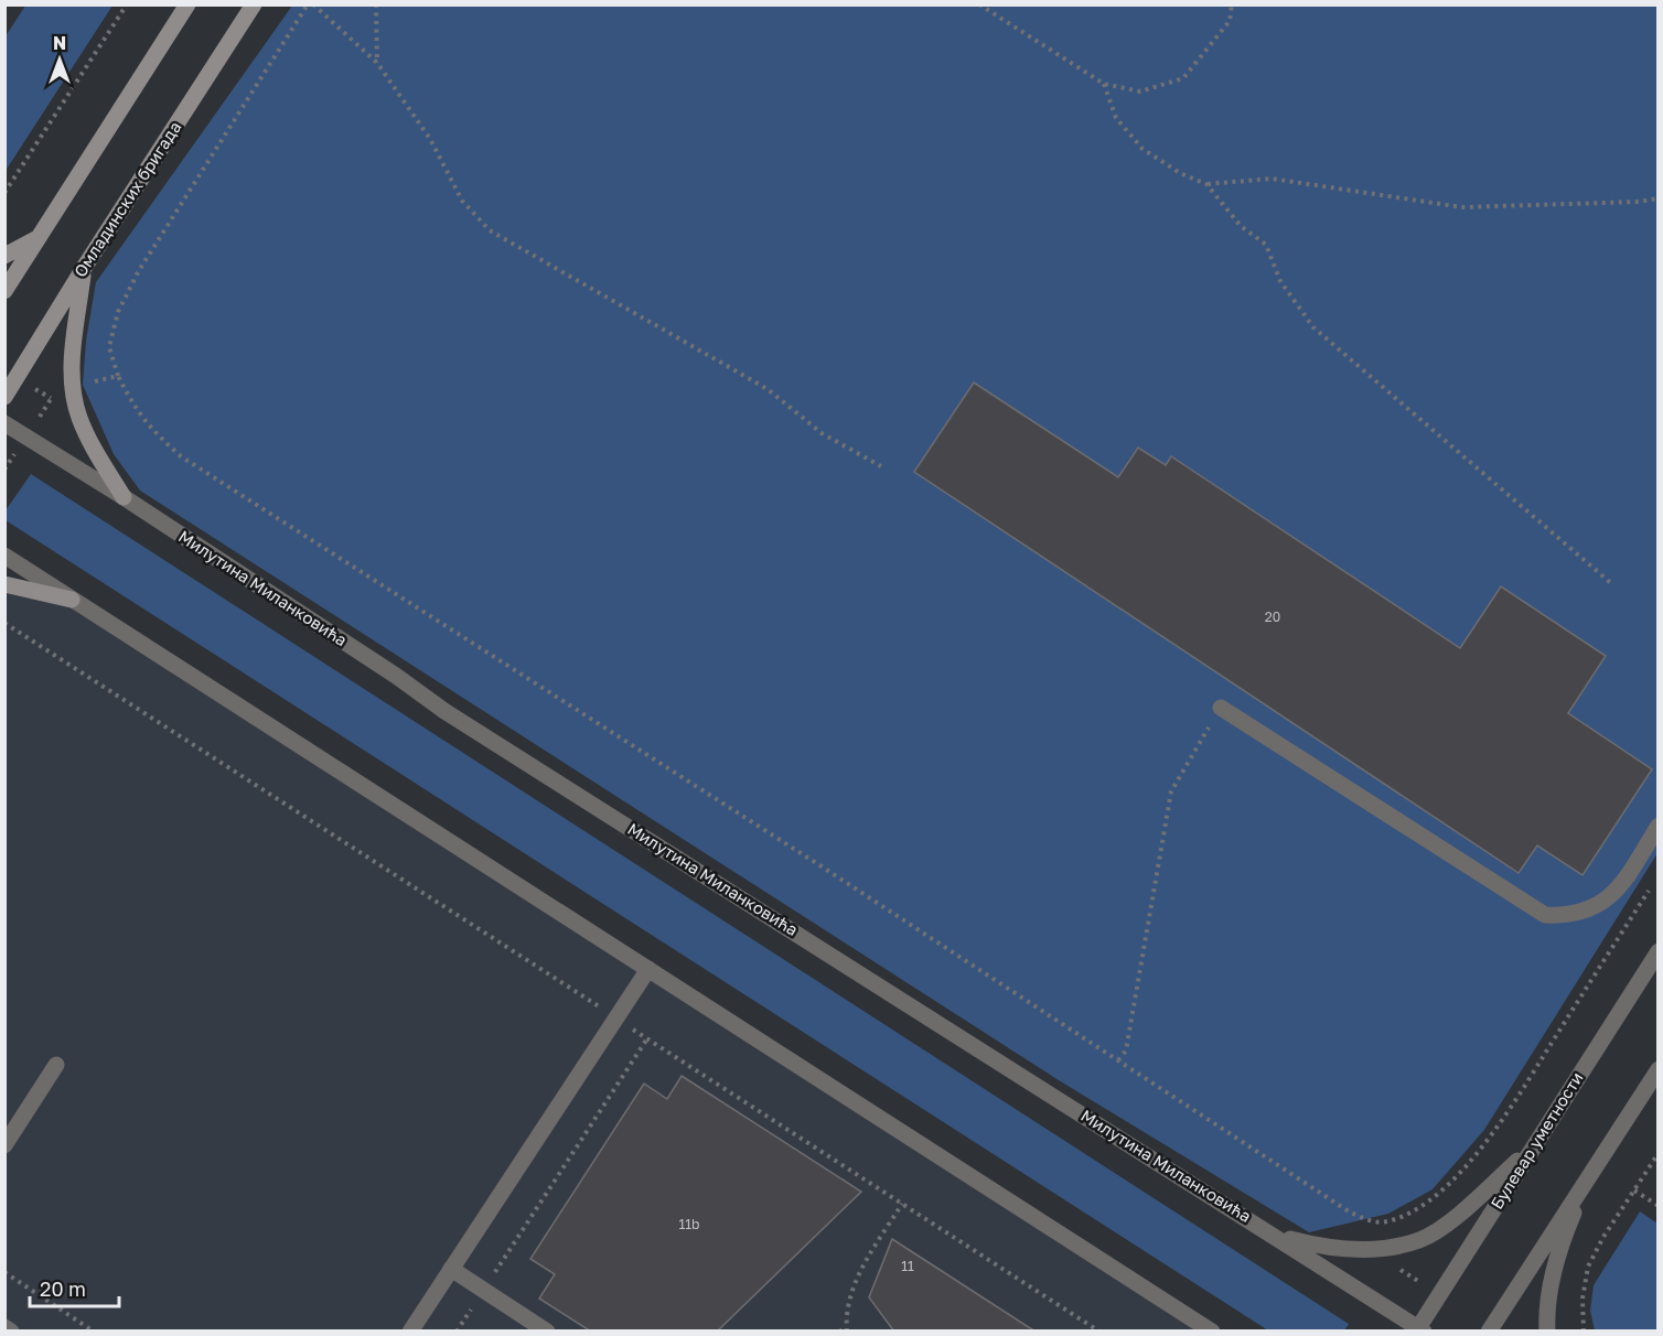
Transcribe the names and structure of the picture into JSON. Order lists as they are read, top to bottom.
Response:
{
  "streets": {
    "main road": ["Омладинских бригада"],
    "street": ["Милутина Миланковића", "Булевар уметности"]
  },
  "crossings": [
    ["Милутина Миланковића", "Булевар уметности"]
  ],
  "house_numbers": ["20", "11b", "11"],
  "scale_bar": "20 m",
  "north": "top"
}
